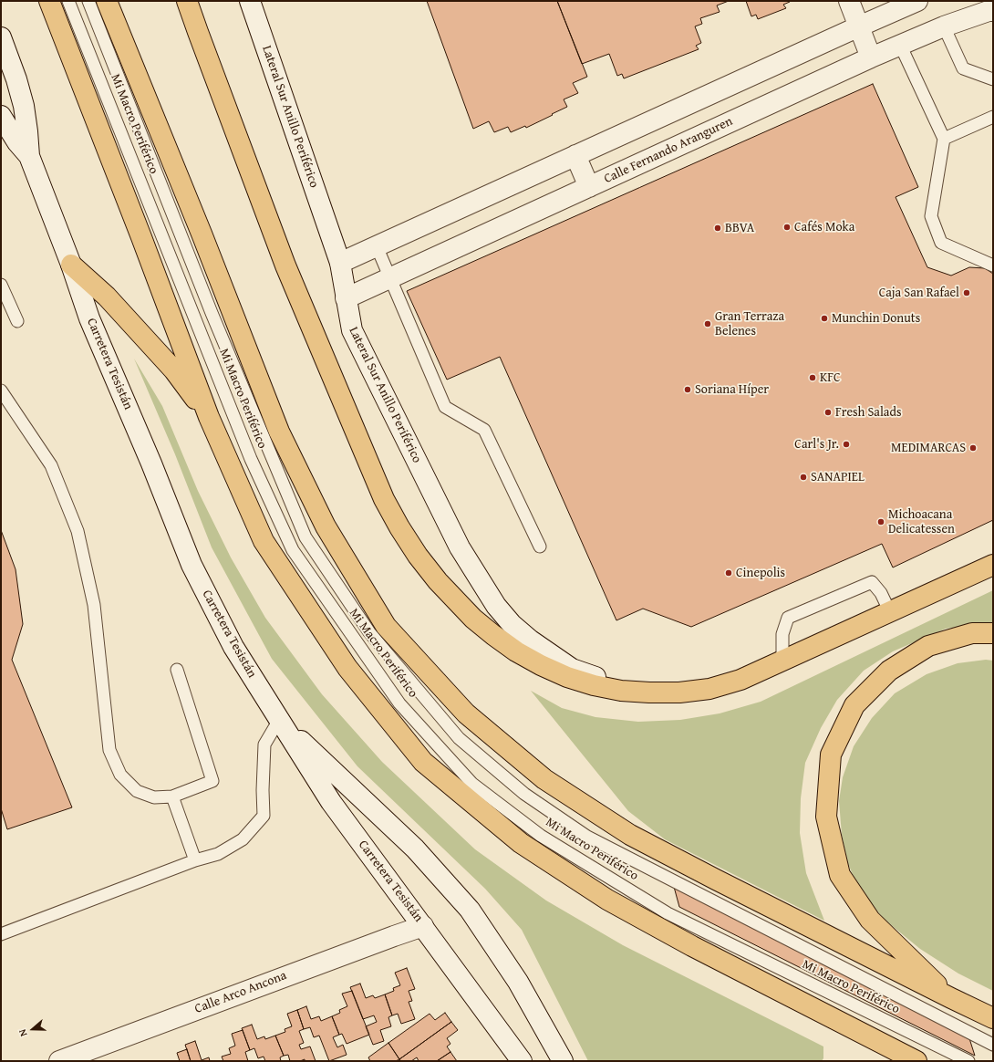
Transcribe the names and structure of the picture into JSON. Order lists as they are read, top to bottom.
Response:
{
  "streets": {
    "main road": [
      "Lateral Sur Anillo Periférico",
      "Calle Fernando Aranguren",
      "Carretera Tesistán",
      "Calle Arco Ancona"
    ],
    "lane": ["Mi Macro Periférico"]
  },
  "crossings": [
    ["Lateral Sur Anillo Periférico", "Calle Fernando Aranguren"],
    ["Carretera Tesistán", "Calle Arco Ancona"]
  ],
  "places": [
    "Cafés Moka",
    "BBVA",
    "Caja San Rafael",
    "Munchin Donuts",
    "Gran Terraza Belenes",
    "KFC",
    "Soriana Híper",
    "Fresh Salads",
    "Carl's Jr.",
    "MEDIMARCAS",
    "SANAPIEL",
    "Michoacana Delicatessen",
    "Cinepolis"
  ],
  "north": "left"
}
